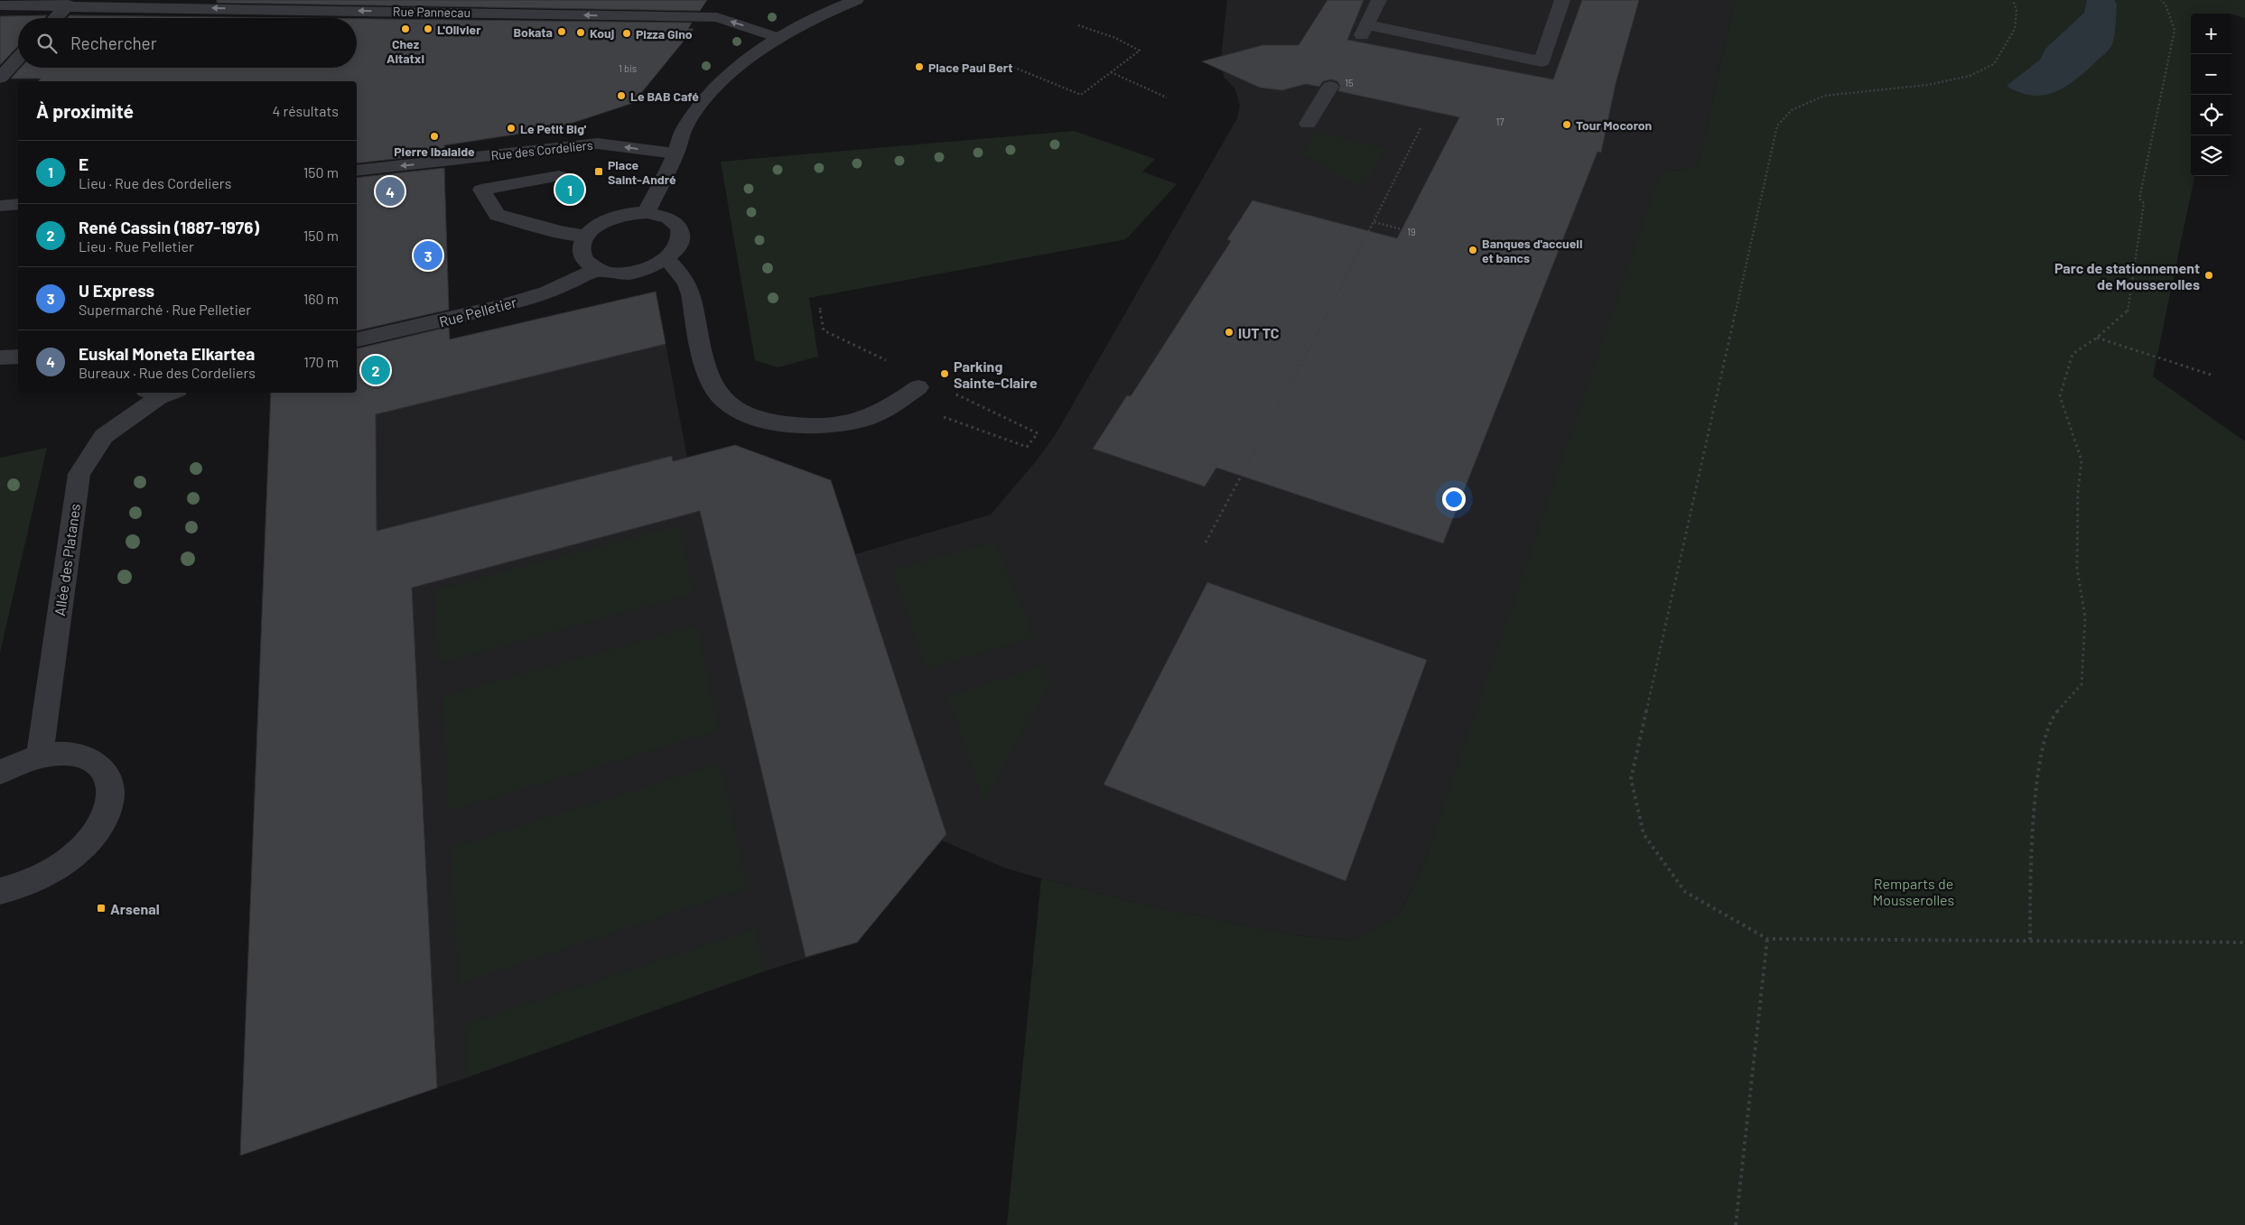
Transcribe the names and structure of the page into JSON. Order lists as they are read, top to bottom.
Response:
{
  "streets": {
    "street": [
      "Rue Pannecau",
      "Rue des Cordeliers",
      "Rue Pelletier",
      "Allée des Platanes"
    ]
  },
  "one_way": ["Rue Pannecau"],
  "parks": ["Remparts de Mousserolles"],
  "places": {
    "other": [
      "Chez Aitatxi",
      "L'Olivier",
      "Bokata",
      "Kouj",
      "Pizza Gino",
      "Place Paul Bert",
      "Le BAB Café",
      "Tour Mocoron",
      "Le Petit Big'",
      "Pierre Ibaialde",
      "Banques d'accueil et bancs",
      "Parc de stationnement de Mousserolles",
      "IUT TC",
      "Parking Sainte-Claire"
    ],
    "transit": ["Place Saint-André", "Arsenal"]
  },
  "house_numbers": [
    "1 bis",
    "15",
    "17",
    "19"
  ],
  "page": {
    "map_buttons": ["+", "−"],
    "search": "Rechercher",
    "heading": ["À proximité", "4 résultats"],
    "list": [
      {
        "mark": "1",
        "name": "E",
        "note": "Lieu · Rue des Cordeliers",
        "value": "150 m"
      },
      {
        "mark": "2",
        "name": "René Cassin (1887-1976)",
        "note": "Lieu · Rue Pelletier",
        "value": "150 m"
      },
      {
        "mark": "3",
        "name": "U Express",
        "note": "Supermarché · Rue Pelletier",
        "value": "160 m"
      },
      {
        "mark": "4",
        "name": "Euskal Moneta Elkartea",
        "note": "Bureaux · Rue des Cordeliers",
        "value": "170 m"
      }
    ],
    "pins": [
      "1",
      "4",
      "3",
      "2"
    ]
  }
}
